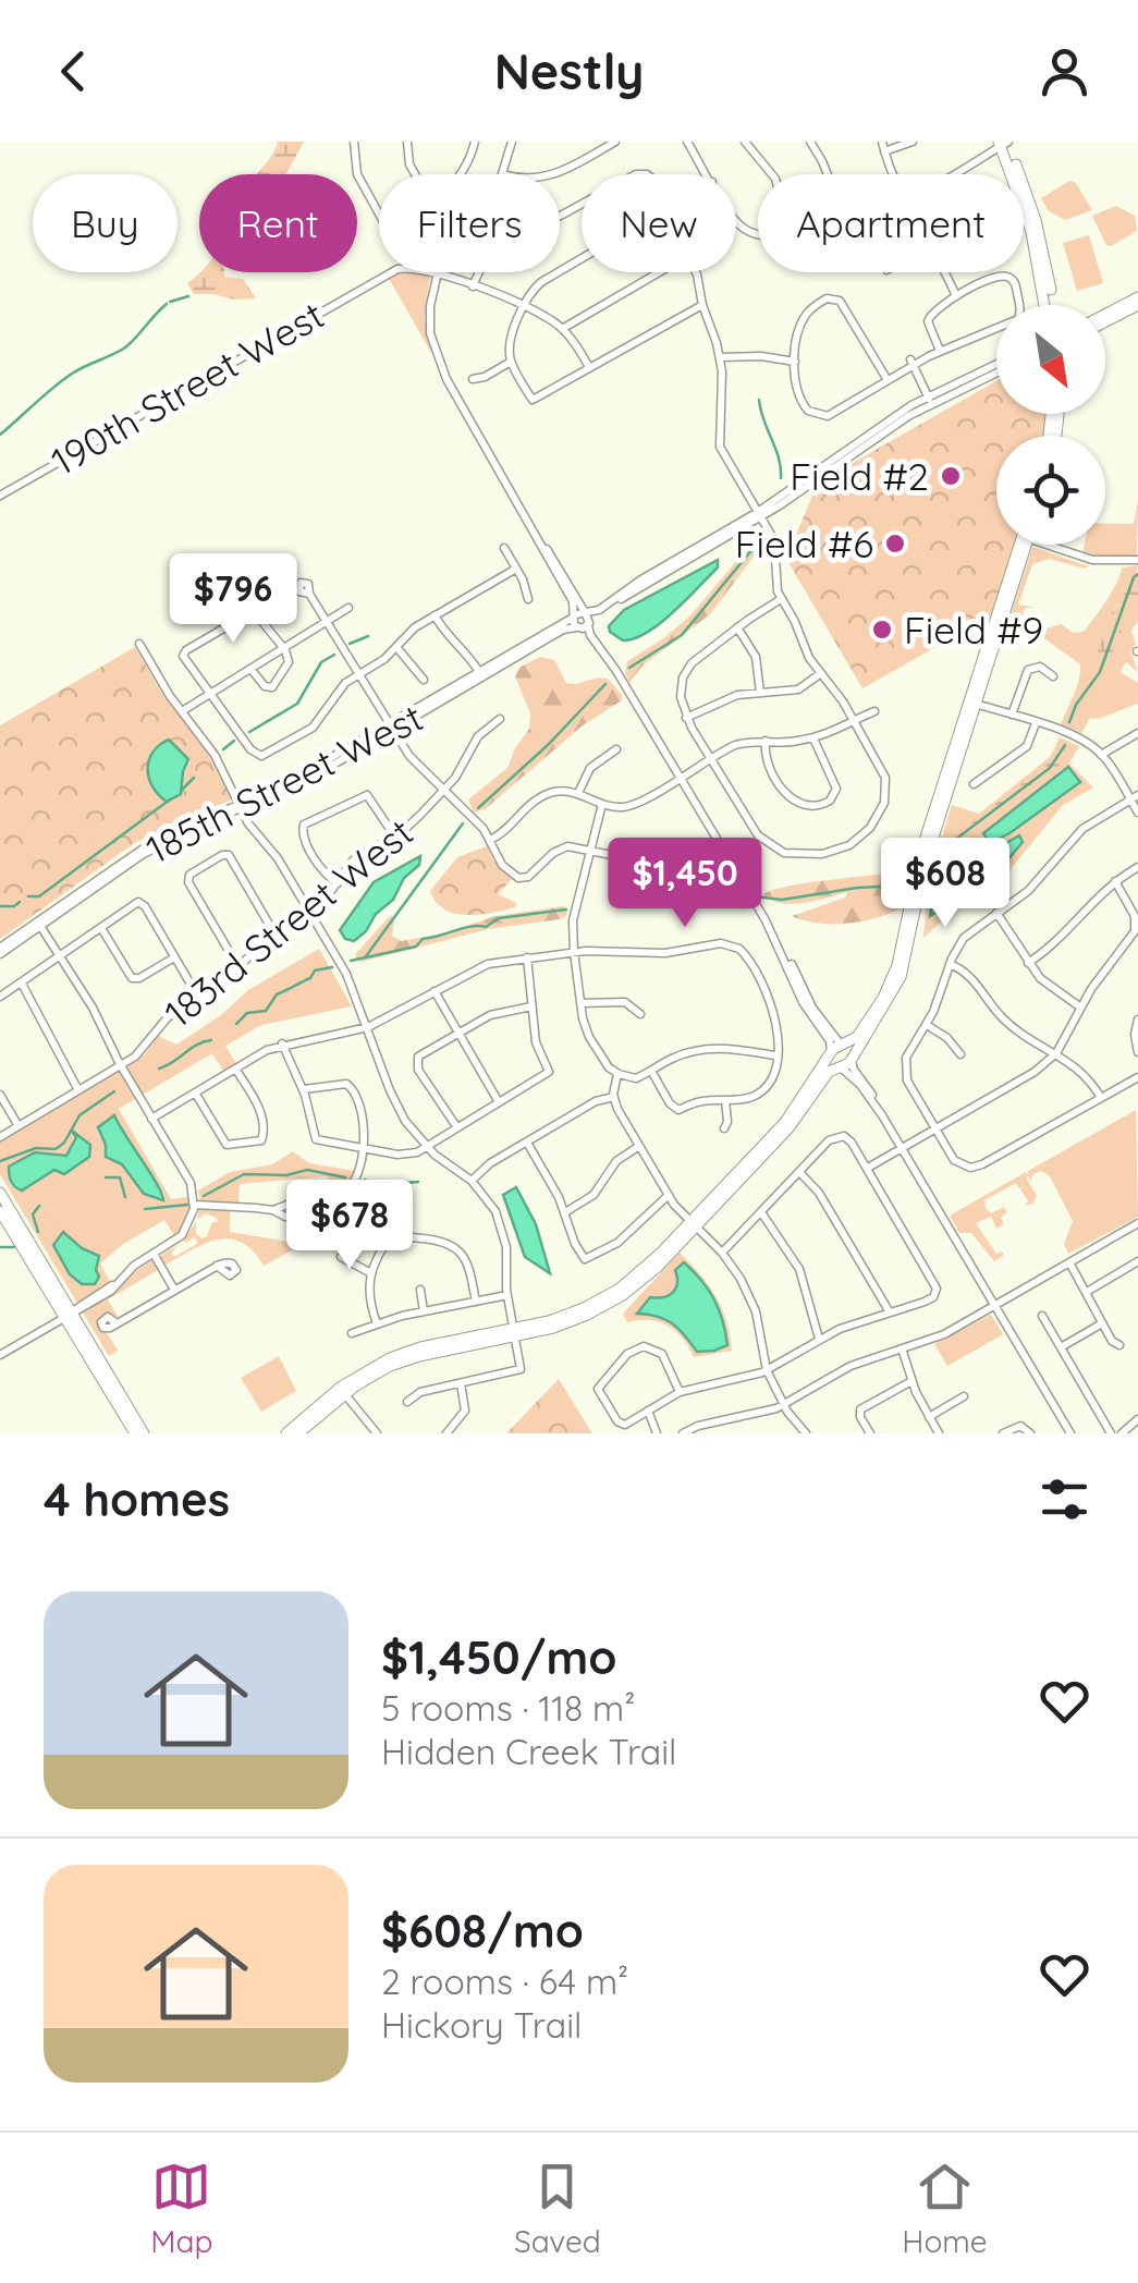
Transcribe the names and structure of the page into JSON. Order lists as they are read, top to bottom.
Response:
{
  "streets": {
    "street": ["190th Street West", "185th Street West", "183rd Street West"]
  },
  "places": ["Field #2", "Field #6", "Field #9"],
  "north": "bottom right",
  "page": {
    "header": "Nestly",
    "chip": [
      "Buy",
      "Rent",
      "Filters",
      "New",
      "Apartment"
    ],
    "price": [
      "$796",
      "$1,450",
      "$608",
      "$678"
    ],
    "heading": "4 homes",
    "list": [
      {
        "name": "$1,450/mo",
        "note": "5 rooms · 118 m² · Hidden Creek Trail"
      },
      {
        "name": "$608/mo",
        "note": "2 rooms · 64 m² · Hickory Trail"
      }
    ],
    "tabs": ["Map", "Saved", "Home"]
  }
}
